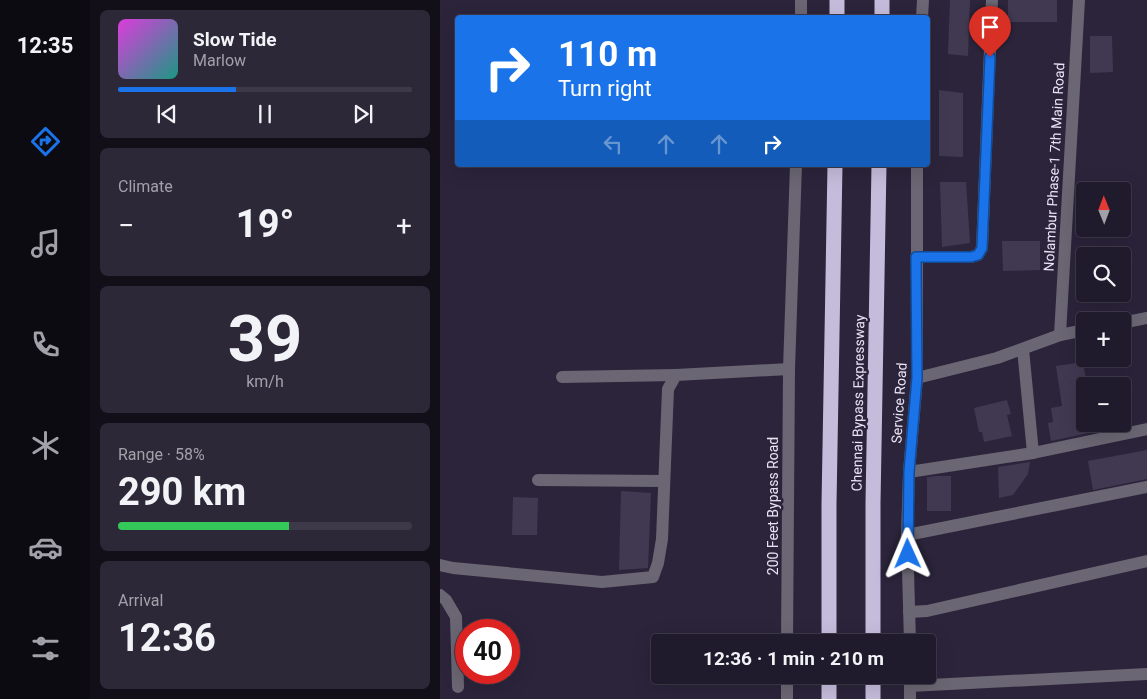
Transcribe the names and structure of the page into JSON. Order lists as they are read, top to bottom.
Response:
{
  "streets": {
    "highway": ["Chennai Bypass Expressway"],
    "street": ["Nolambur Phase-1 7th Main Road", "Service Road", "200 Feet Bypass Road"]
  },
  "north": "top",
  "page": {
    "tabs": "12:35",
    "turn": ["110 m", "Turn right"],
    "song": ["Slow Tide", "Marlow"],
    "tile": [
      "Climate",
      ["39", "km/h"],
      ["Range · 58%", "290 km"],
      ["Arrival", "12:36"]
    ],
    "map_buttons": ["+", "−"],
    "heat": ["−", "19°", "+"],
    "limit": "40",
    "trip": "12:36 · 1 min · 210 m"
  }
}
